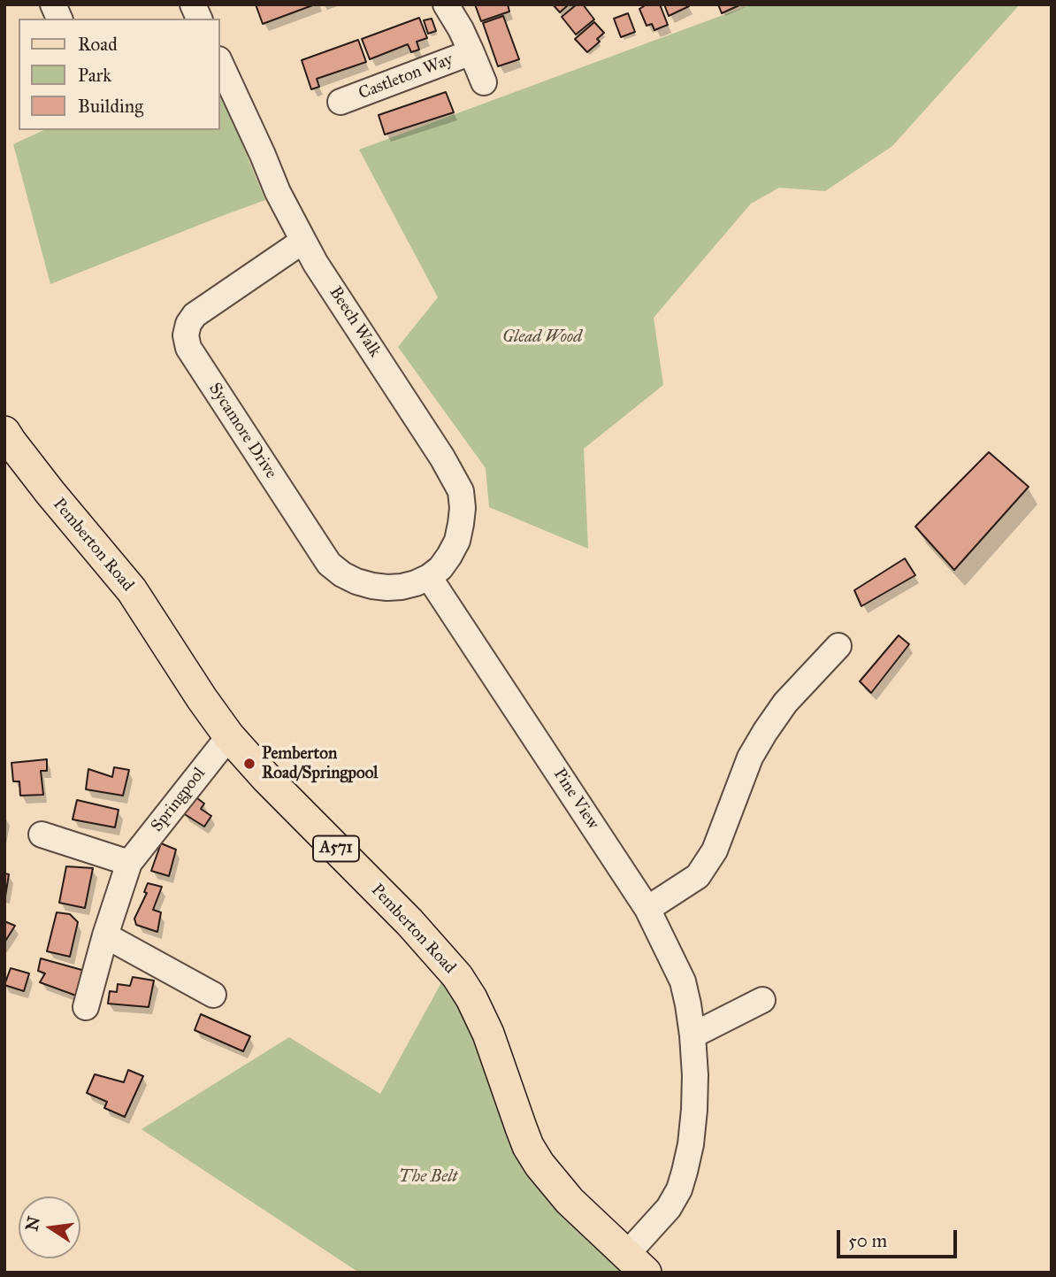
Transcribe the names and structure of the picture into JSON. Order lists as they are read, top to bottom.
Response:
{
  "streets": {
    "main road": ["Pemberton Road", "A571"],
    "street": [
      "Castleton Way",
      "Beech Walk",
      "Sycamore Drive",
      "Pine View",
      "Springpool"
    ]
  },
  "crossings": [
    ["Beech Walk", "Sycamore Drive"],
    ["Beech Walk", "Pine View"],
    ["Sycamore Drive", "Pine View"],
    ["Pemberton Road", "Pine View"],
    ["Pemberton Road", "Springpool"]
  ],
  "parks": ["Glead Wood", "The Belt"],
  "places": ["Pemberton Road/Springpool"],
  "legend": ["Road", "Park", "Building"],
  "scale_bar": "50 m",
  "north": "left"
}
